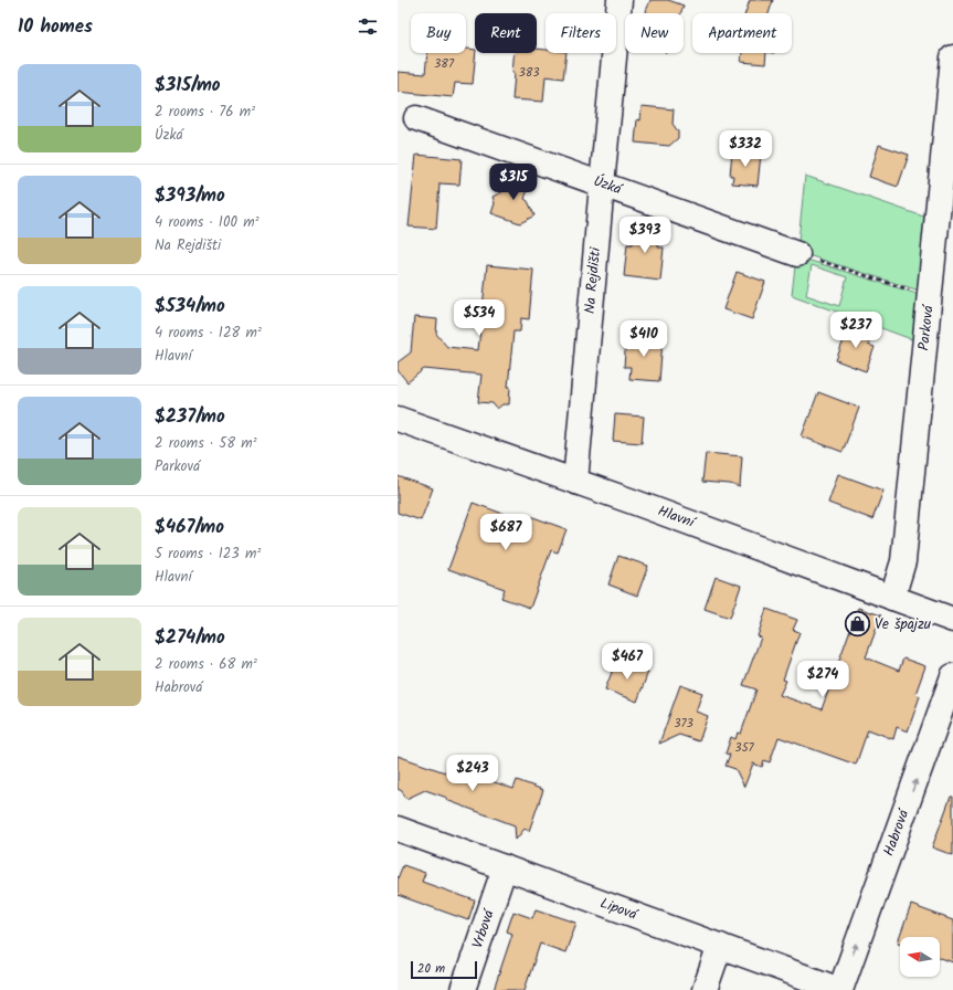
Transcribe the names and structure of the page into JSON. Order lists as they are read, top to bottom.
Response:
{
  "streets": {
    "street": [
      "Úzká",
      "Na Rejdišti",
      "Parková",
      "Hlavní",
      "Habrová",
      "Lipová",
      "Vrbová"
    ]
  },
  "crossings": [
    ["Úzká", "Na Rejdišti"],
    ["Na Rejdišti", "Hlavní"],
    ["Parková", "Hlavní"],
    ["Habrová", "Lipová"],
    ["Lipová", "Vrbová"]
  ],
  "one_way": ["Habrová"],
  "places": {
    "shop": ["Ve špajzu"]
  },
  "house_numbers": [
    "387",
    "383",
    "373",
    "357"
  ],
  "scale_bar": "20 m",
  "north": "left",
  "page": {
    "heading": "10 homes",
    "chip": [
      "Buy",
      "Rent",
      "Filters",
      "New",
      "Apartment"
    ],
    "list": [
      {
        "name": "$315/mo",
        "note": "2 rooms · 76 m² · Úzká"
      },
      {
        "name": "$393/mo",
        "note": "4 rooms · 100 m² · Na Rejdišti"
      },
      {
        "name": "$534/mo",
        "note": "4 rooms · 128 m² · Hlavní"
      },
      {
        "name": "$237/mo",
        "note": "2 rooms · 58 m² · Parková"
      },
      {
        "name": "$467/mo",
        "note": "5 rooms · 123 m² · Hlavní"
      },
      {
        "name": "$274/mo",
        "note": "2 rooms · 68 m² · Habrová"
      }
    ],
    "price": [
      "$332",
      "$315",
      "$393",
      "$534",
      "$237",
      "$410",
      "$687",
      "$467",
      "$274",
      "$243"
    ],
    "scale": "20 m"
  }
}
